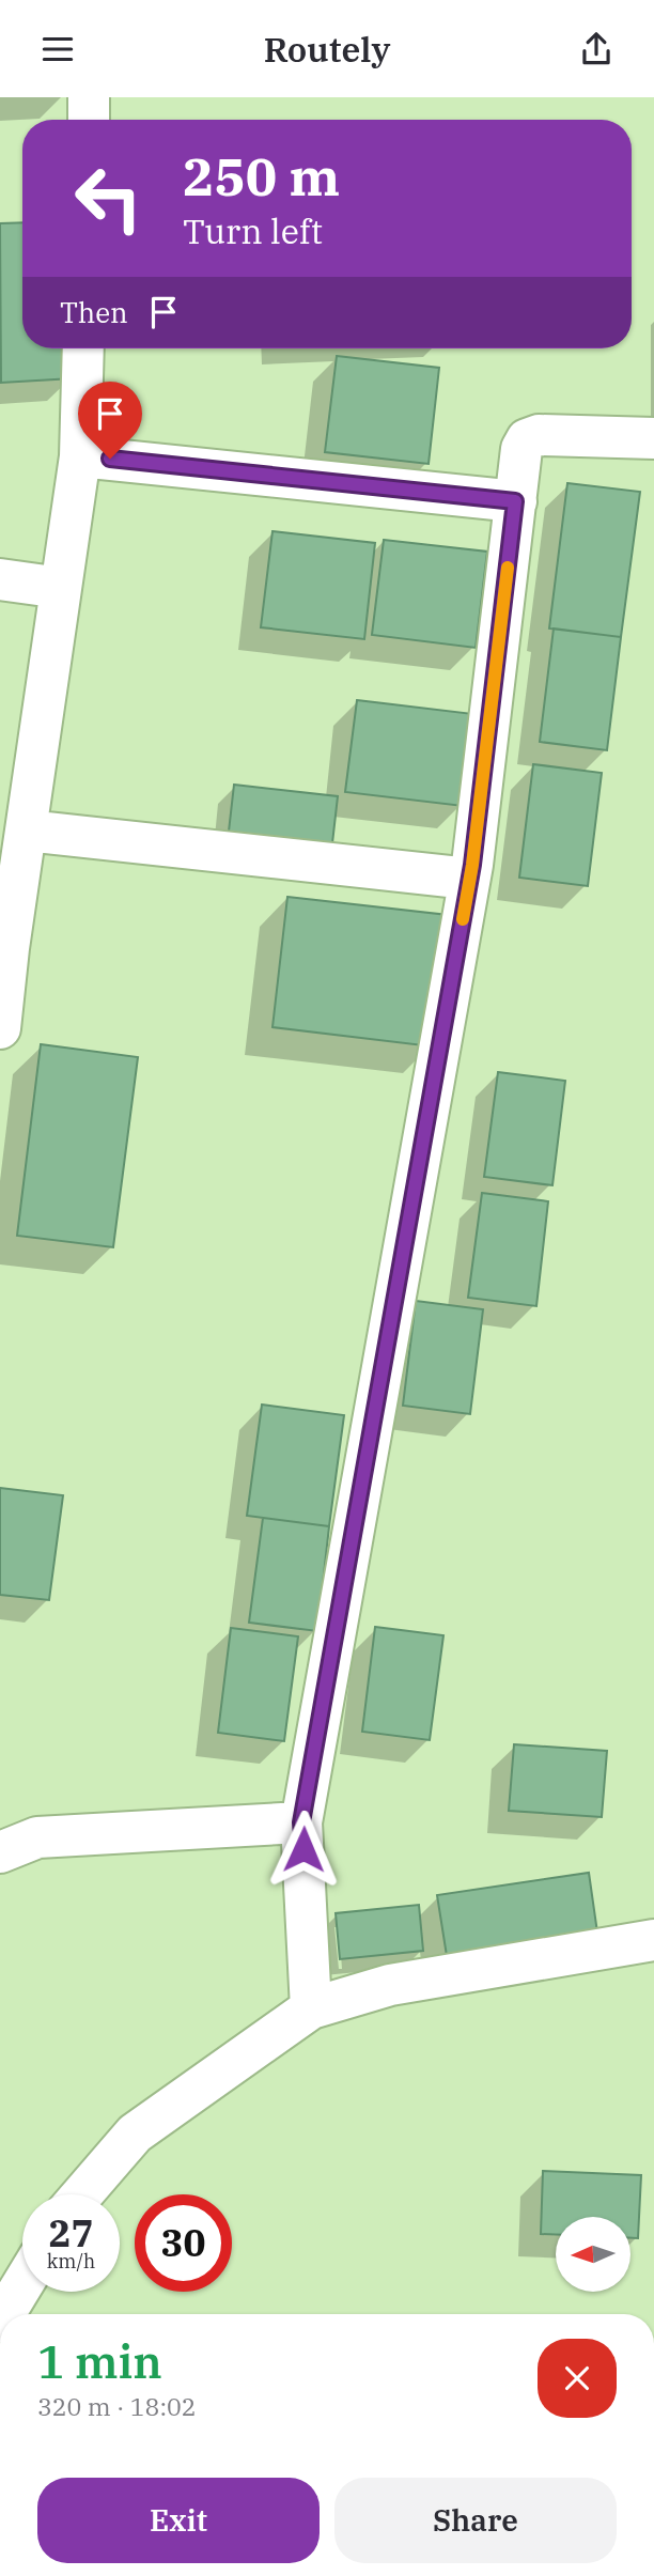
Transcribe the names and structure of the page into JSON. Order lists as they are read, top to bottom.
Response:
{
  "north": "left",
  "page": {
    "header": "Routely",
    "turn": ["250 m", "Turn left"],
    "then": "Then",
    "speed": "27 km/h",
    "limit": "30",
    "heading": ["1 min", "320 m · 18:02"],
    "buttons": ["Exit", "Share"]
  }
}
